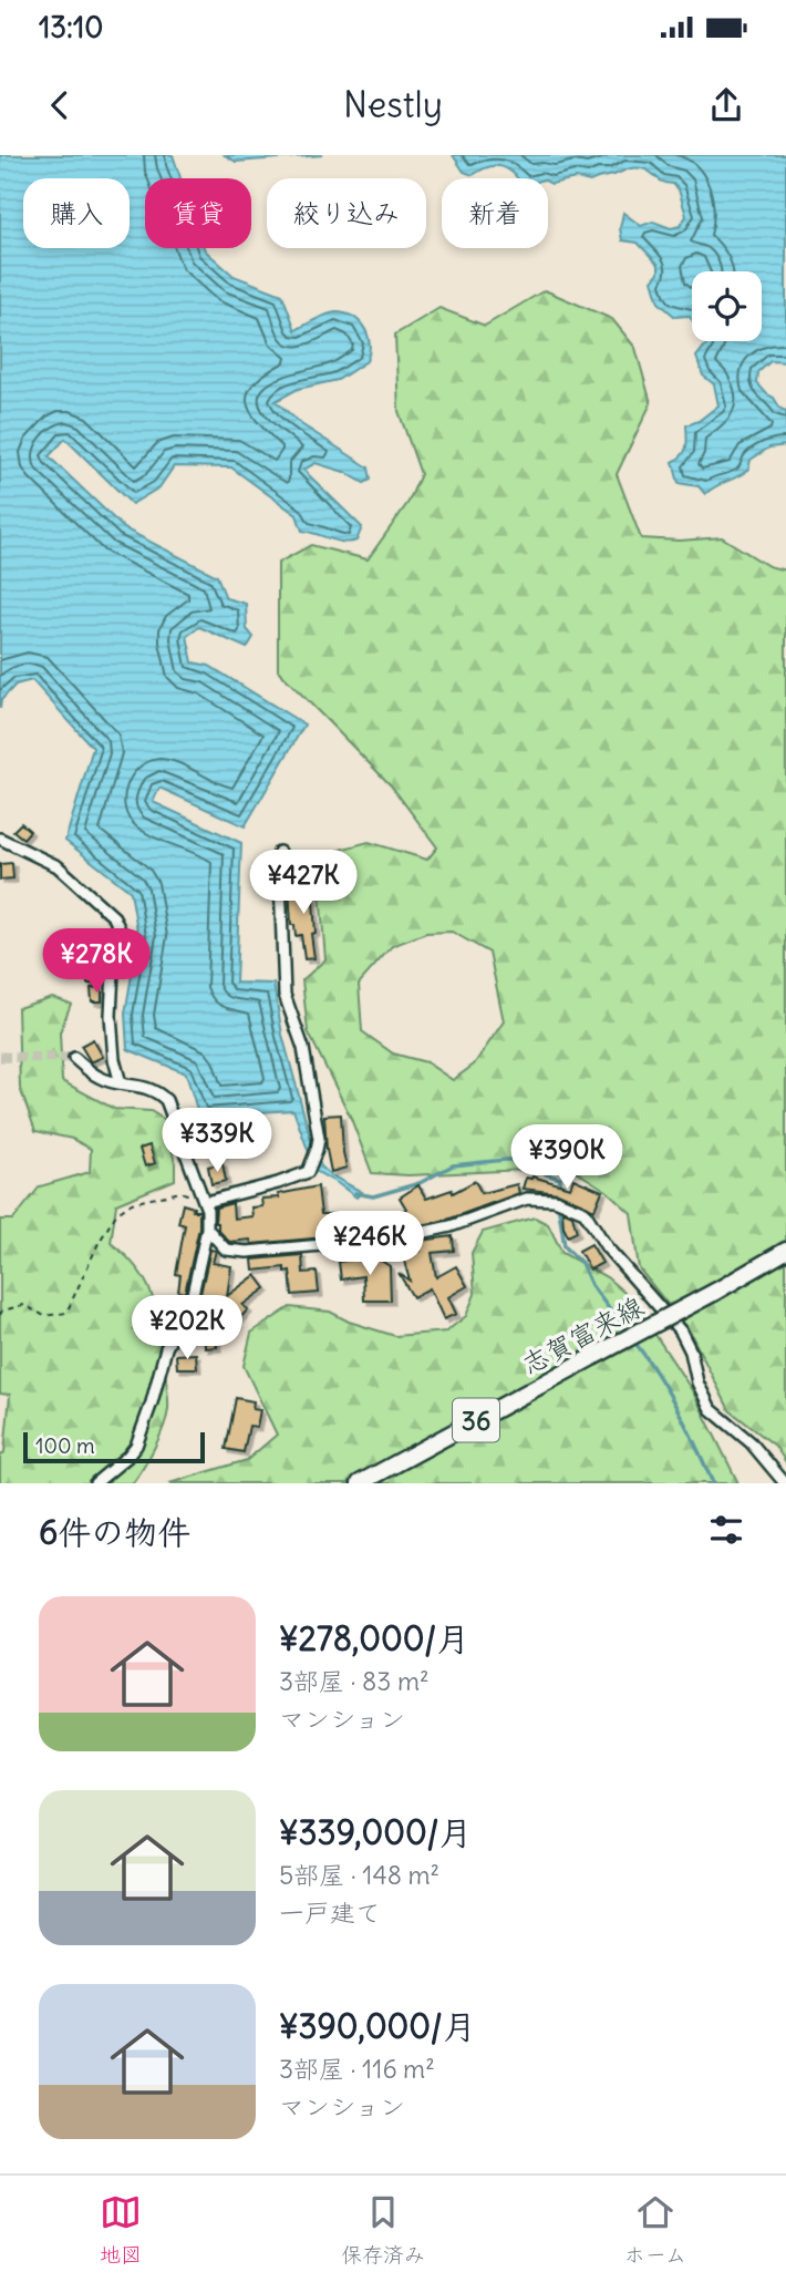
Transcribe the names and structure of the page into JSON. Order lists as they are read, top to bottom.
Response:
{
  "streets": {
    "main road": ["志賀富来線", "36"]
  },
  "scale_bar": "100 m",
  "page": {
    "status": "13:10",
    "header": "Nestly",
    "chip": [
      "購入",
      "賃貸",
      "絞り込み",
      "新着"
    ],
    "price": [
      "¥427K",
      "¥278K",
      "¥339K",
      "¥390K",
      "¥246K",
      "¥202K"
    ],
    "scale": "100 m",
    "heading": "6件の物件",
    "list": [
      {
        "name": "¥278,000/月",
        "note": "3部屋 · 83 m² · マンション"
      },
      {
        "name": "¥339,000/月",
        "note": "5部屋 · 148 m² · 一戸建て"
      },
      {
        "name": "¥390,000/月",
        "note": "3部屋 · 116 m² · マンション"
      }
    ],
    "tabs": ["地図", "保存済み", "ホーム"]
  }
}
